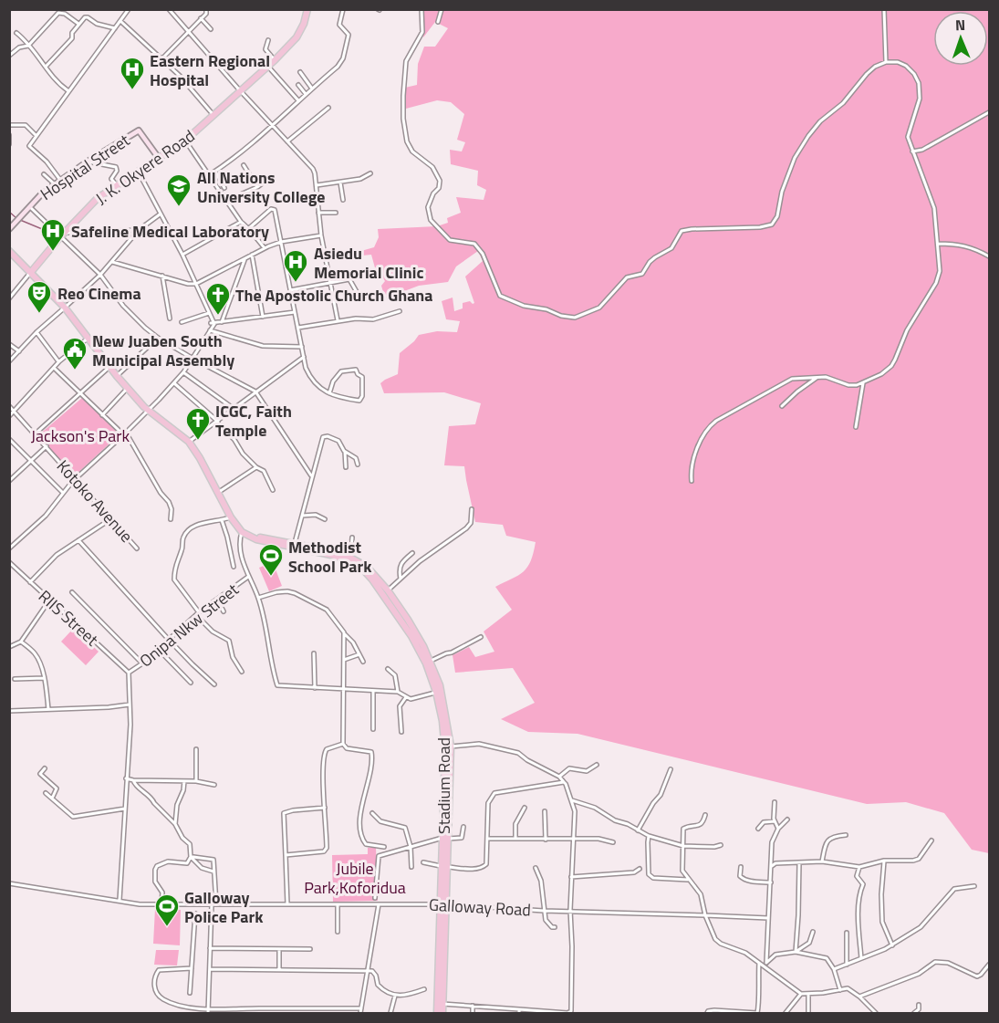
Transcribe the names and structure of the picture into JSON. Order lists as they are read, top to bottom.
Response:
{
  "streets": {
    "main road": ["J. K. Okyere Road", "Stadium Road"],
    "street": [
      "Hospital Street",
      "Kotoko Avenue",
      "RIIS Street",
      "Onipa Nkw Street",
      "Galloway Road"
    ]
  },
  "crossings": [
    ["Hospital Street", "J. K. Okyere Road"],
    ["RIIS Street", "Onipa Nkw Street"],
    ["Stadium Road", "Galloway Road"]
  ],
  "parks": ["Jackson's Park", "Jubile Park,Koforidua"],
  "places": {
    "hospital": ["Eastern Regional Hospital", "Safeline Medical Laboratory", "Asiedu Memorial Clinic"],
    "school or university": ["All Nations University College"],
    "theatre": ["Reo Cinema"],
    "church": ["The Apostolic Church Ghana", "ICGC, Faith Temple"],
    "public building": ["New Juaben South Municipal Assembly"],
    "sports": ["Methodist School Park", "Galloway Police Park"]
  },
  "north": "top"
}
